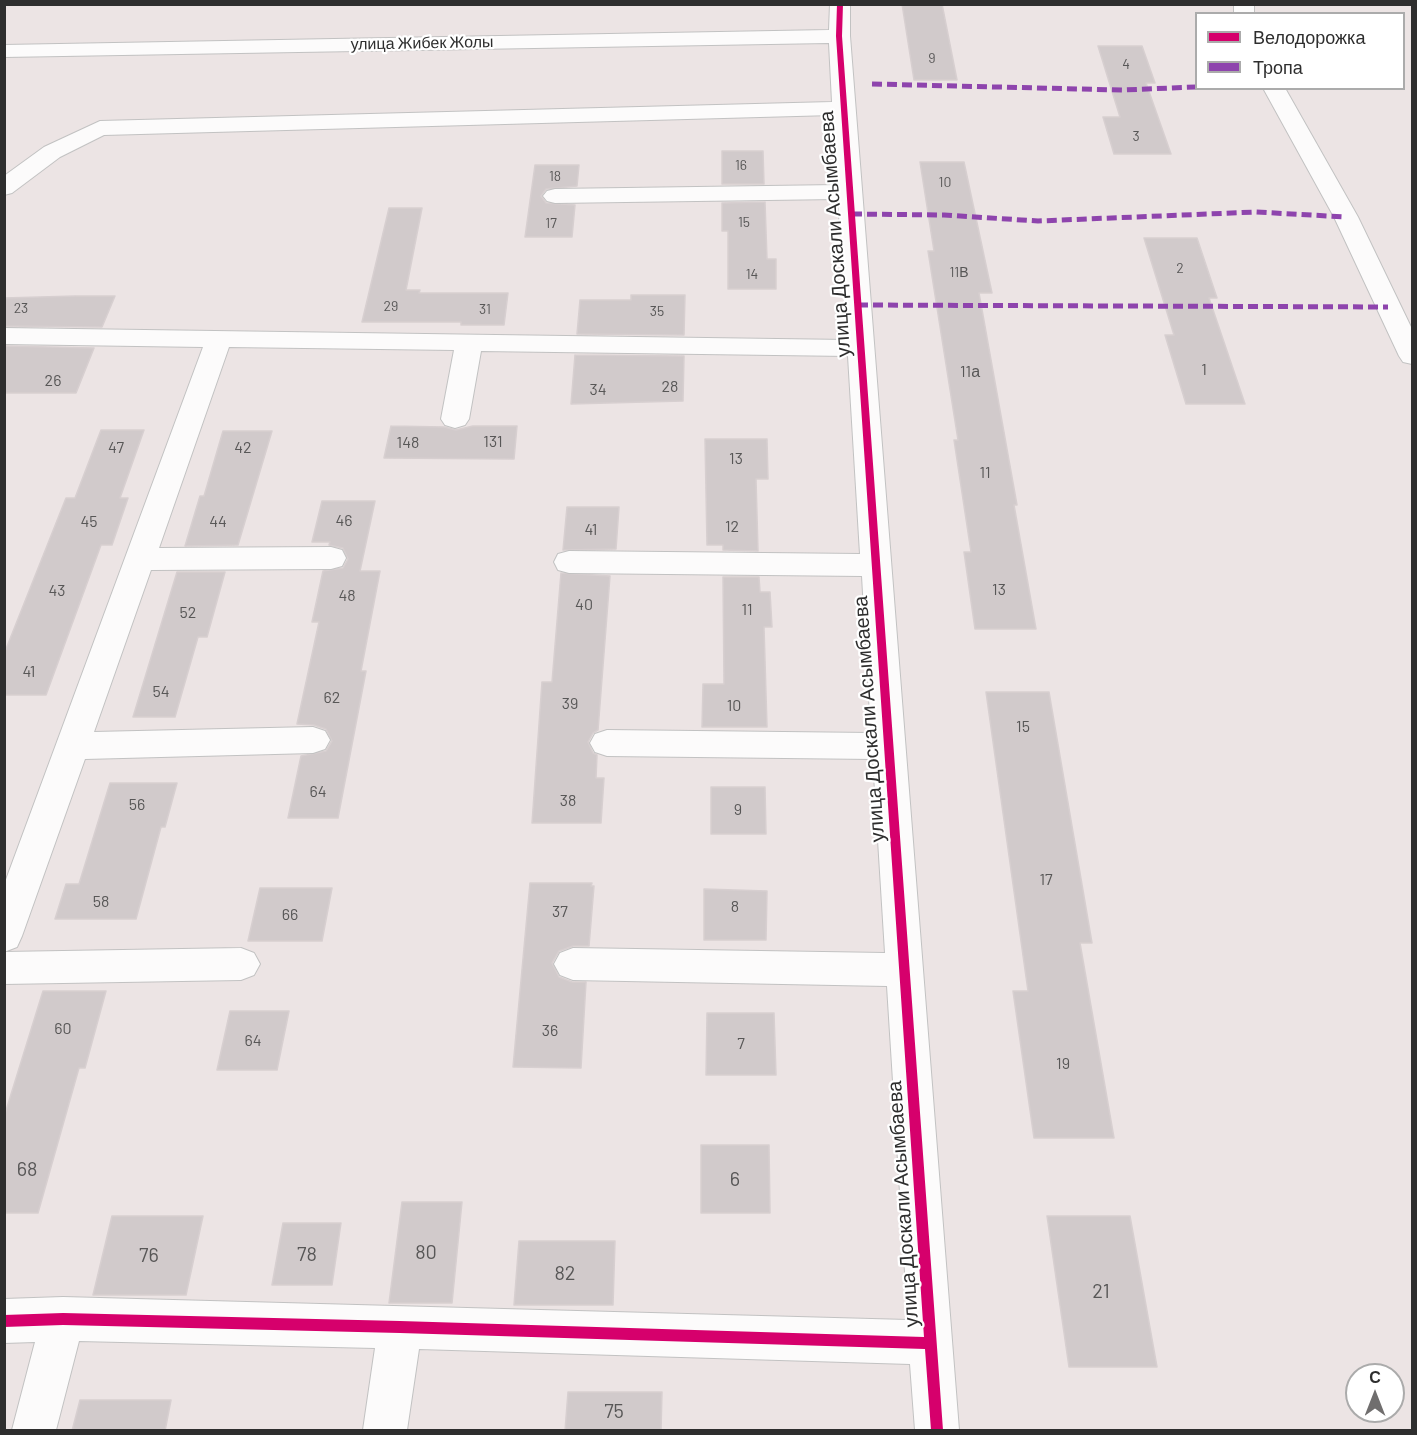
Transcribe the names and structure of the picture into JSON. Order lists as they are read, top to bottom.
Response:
{
  "streets": {
    "street": ["улица Жибек Жолы", "улица Доскали Асымбаева"]
  },
  "crossings": [
    ["улица Жибек Жолы", "улица Доскали Асымбаева"]
  ],
  "house_numbers": [
    "9",
    "4",
    "3",
    "16",
    "18",
    "10",
    "15",
    "17",
    "2",
    "11В",
    "14",
    "29",
    "23",
    "31",
    "35",
    "1",
    "11а",
    "26",
    "28",
    "34",
    "131",
    "148",
    "47",
    "42",
    "13",
    "11",
    "46",
    "45",
    "44",
    "12",
    "41",
    "13",
    "43",
    "48",
    "40",
    "11",
    "52",
    "41",
    "54",
    "62",
    "39",
    "10",
    "15",
    "64",
    "38",
    "56",
    "9",
    "17",
    "58",
    "8",
    "37",
    "66",
    "60",
    "36",
    "64",
    "7",
    "19",
    "68",
    "6",
    "80",
    "78",
    "76",
    "82",
    "21",
    "75"
  ],
  "legend": ["Велодорожка", "Тропа"],
  "north": "top"
}
